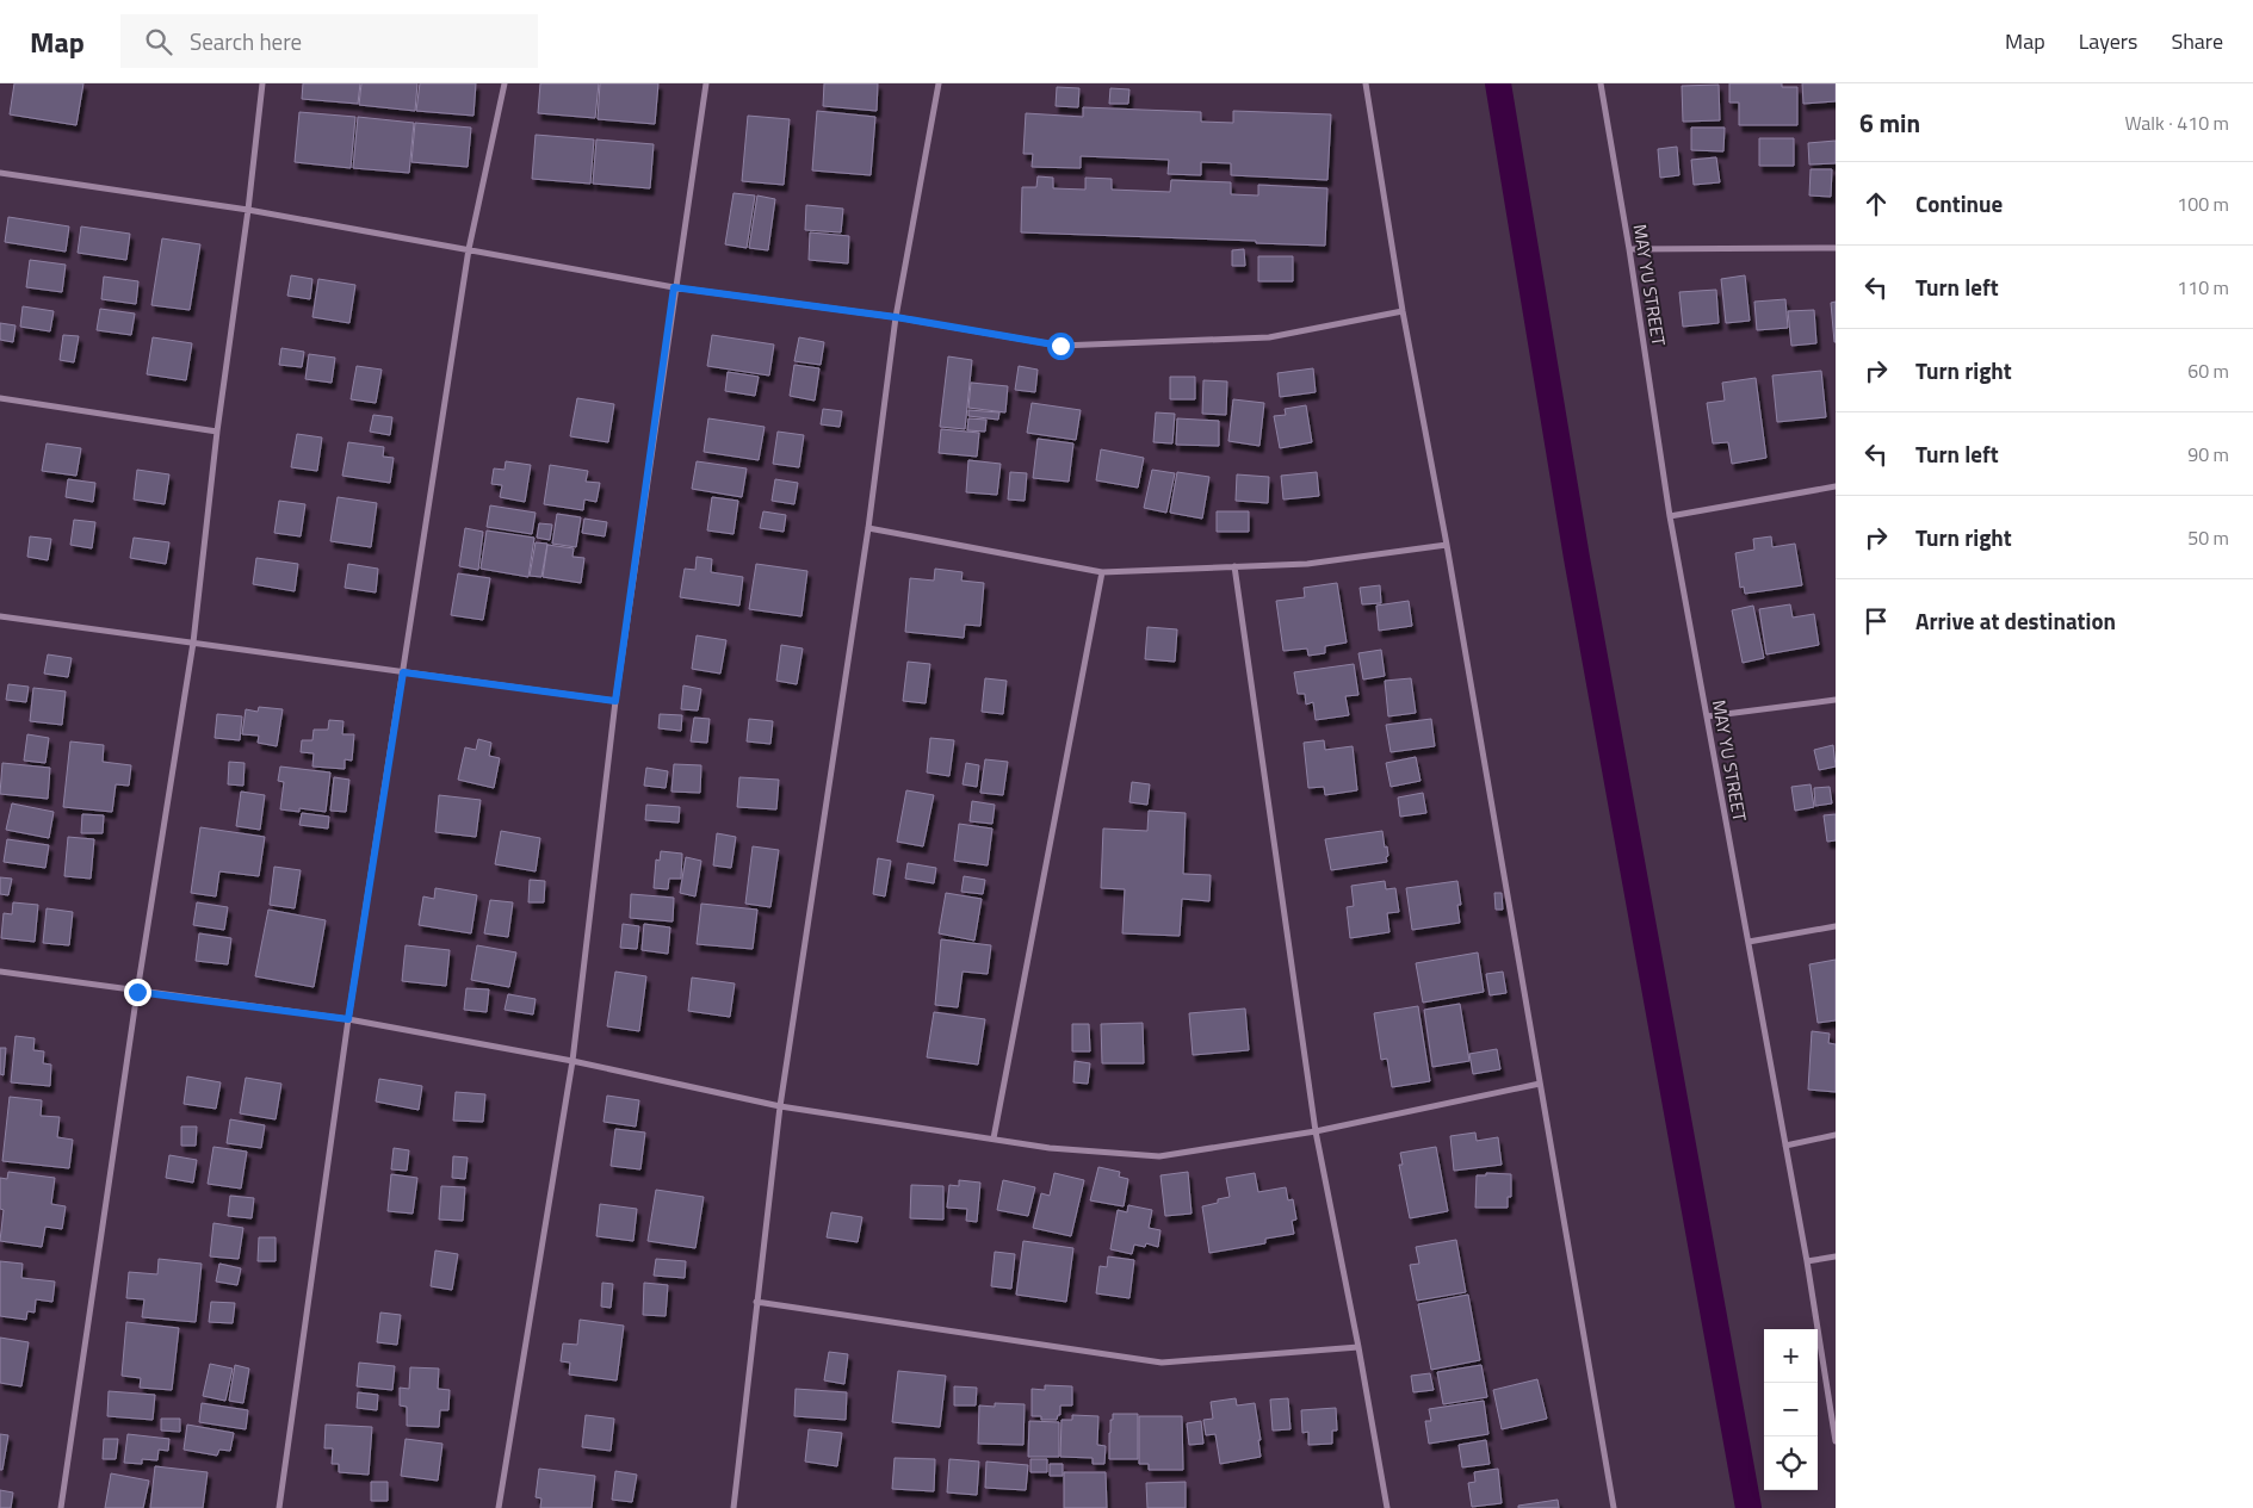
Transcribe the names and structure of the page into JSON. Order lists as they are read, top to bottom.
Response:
{
  "streets": {
    "street": ["MAY YU STREET"]
  },
  "page": {
    "header": "Map",
    "search": "Search here",
    "nav": ["Map", "Layers", "Share"],
    "heading": ["6 min", "Walk · 410 m"],
    "list": [
      ["Continue", "100 m"],
      ["Turn left", "110 m"],
      ["Turn right", "60 m"],
      ["Turn left", "90 m"],
      ["Turn right", "50 m"],
      "Arrive at destination"
    ],
    "map_buttons": ["+", "−"]
  }
}
